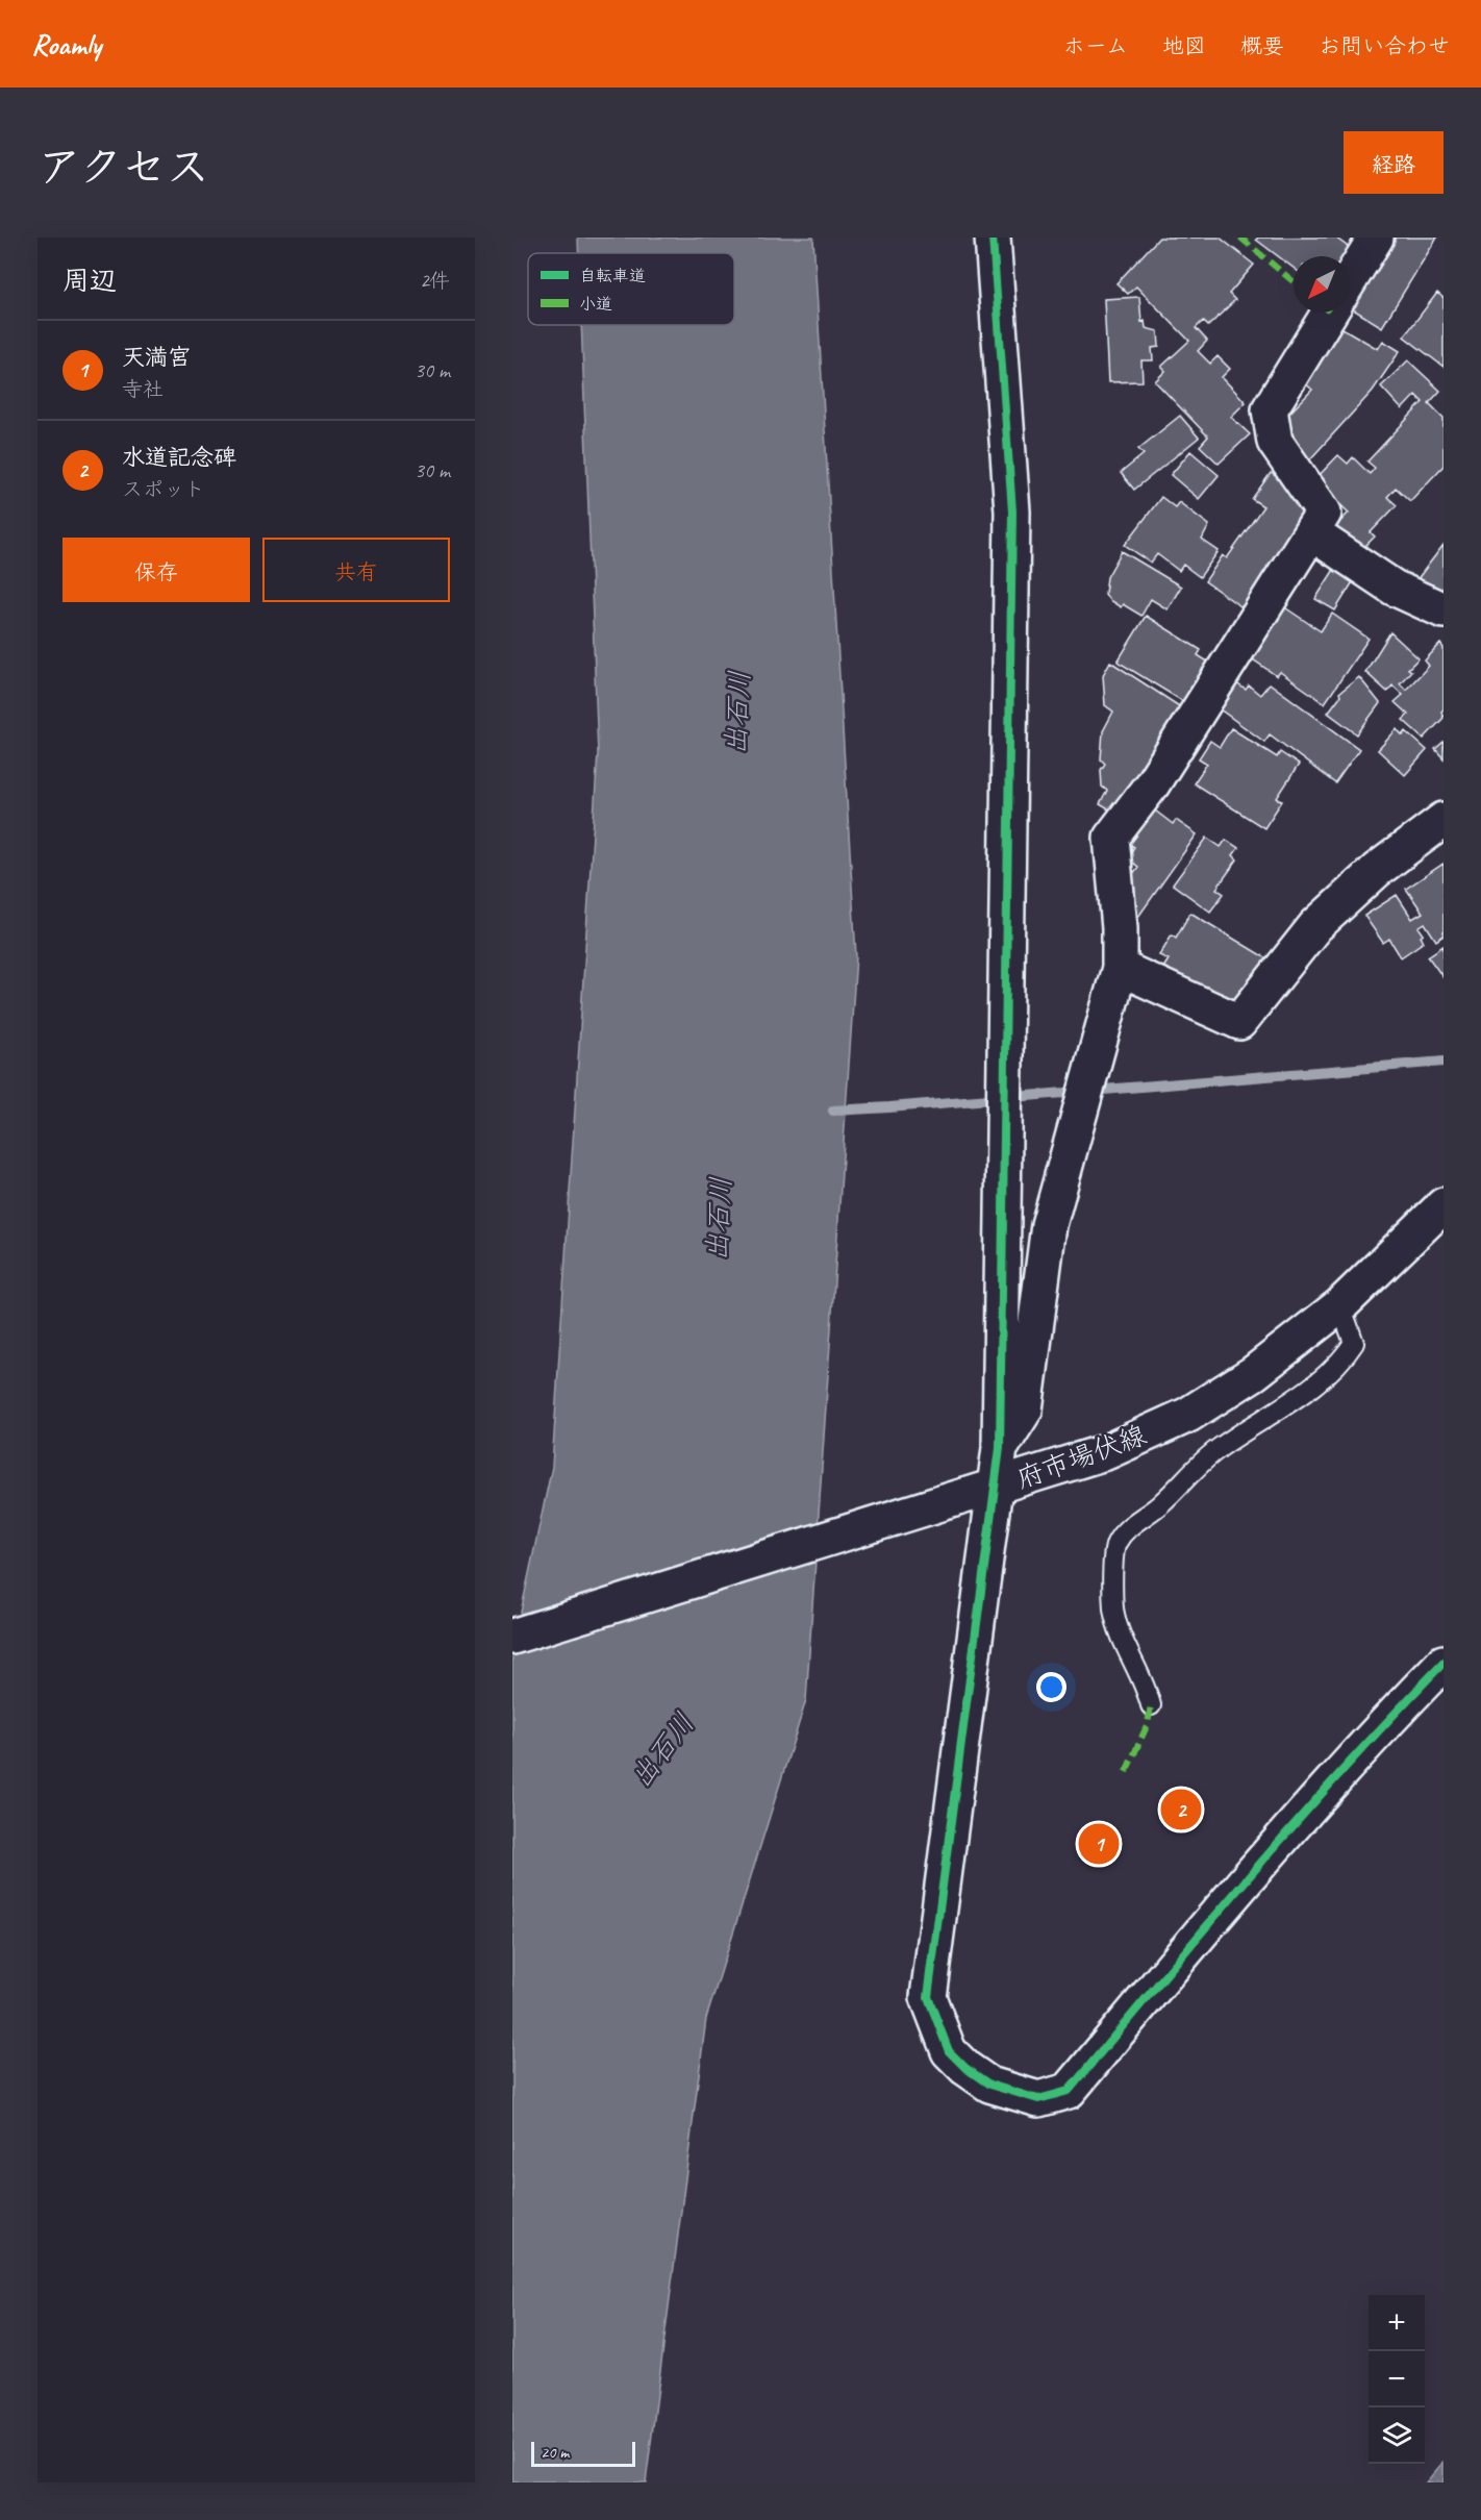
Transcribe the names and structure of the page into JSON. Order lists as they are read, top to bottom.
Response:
{
  "streets": {
    "street": ["府市場伏線"]
  },
  "water": ["出石川"],
  "legend": ["自転車道", "小道"],
  "scale_bar": "20 m",
  "north": "bottom left",
  "page": {
    "header": "Roamly",
    "nav": [
      "ホーム",
      "地図",
      "概要",
      "お問い合わせ"
    ],
    "title": "アクセス",
    "buttons": [
      "経路",
      ["保存", "共有"]
    ],
    "heading": ["周辺", "2件"],
    "list": [
      {
        "mark": "1",
        "name": "天満宮",
        "note": "寺社",
        "value": "30 m"
      },
      {
        "mark": "2",
        "name": "水道記念碑",
        "note": "スポット",
        "value": "30 m"
      }
    ],
    "pins": ["2", "1"],
    "map_buttons": ["+", "−"],
    "scale": "20 m"
  }
}
